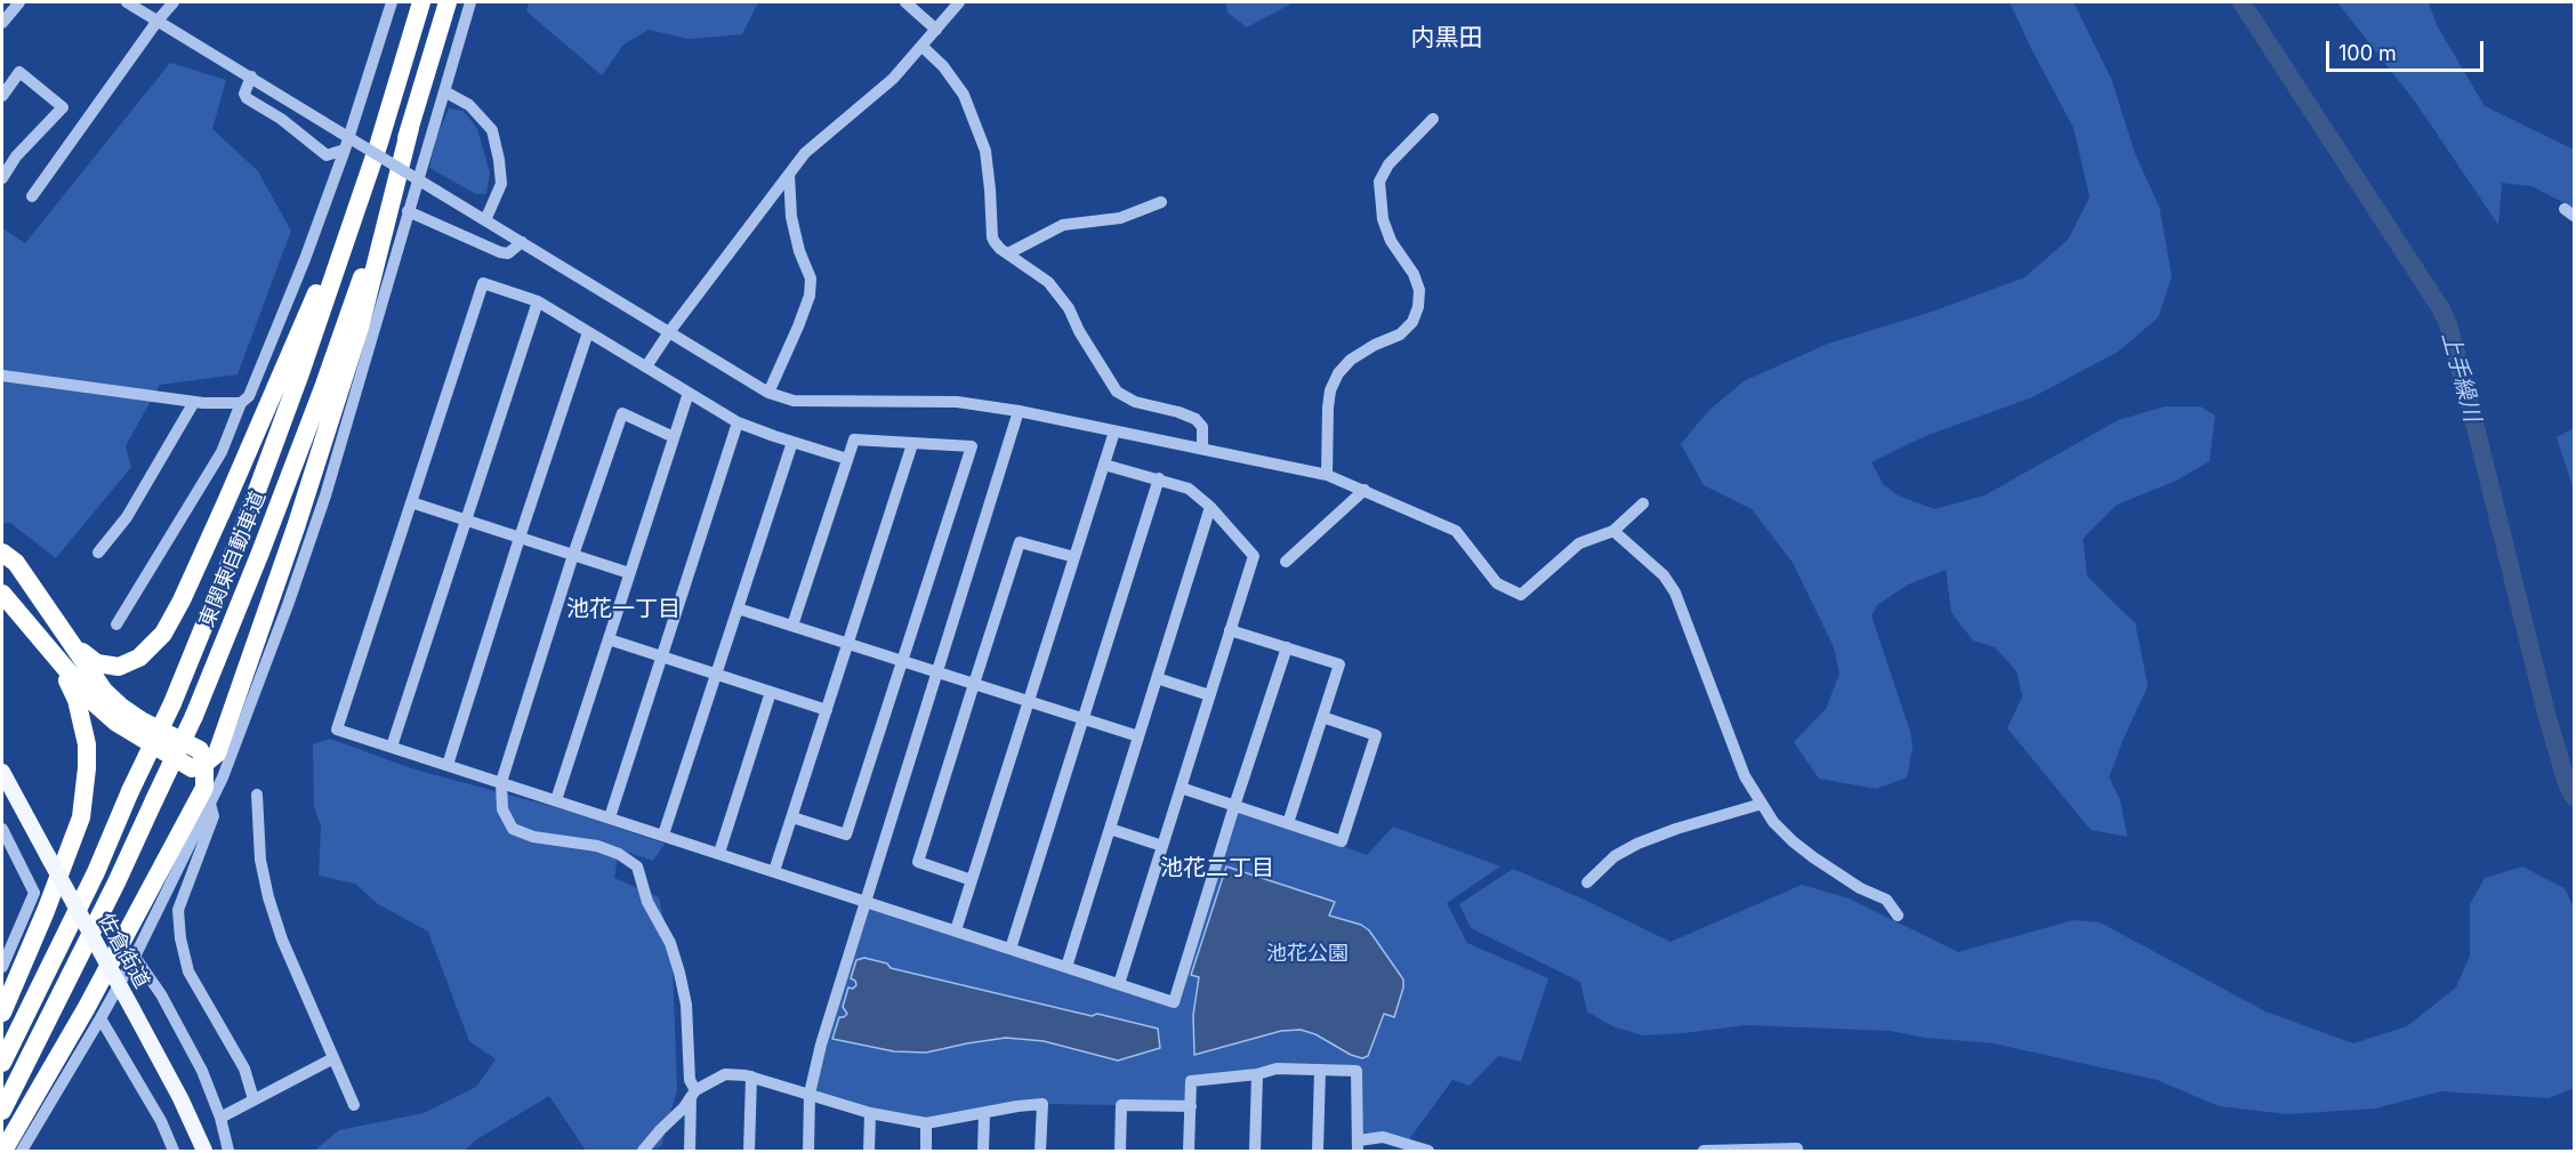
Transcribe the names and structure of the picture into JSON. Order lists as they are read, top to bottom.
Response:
{
  "streets": {
    "highway": ["東関東自動車道"],
    "main road": ["佐倉街道"]
  },
  "districts": ["内黒田", "池花一丁目", "池花二丁目"],
  "water": ["上手繰川"],
  "parks": ["池花公園"],
  "scale_bar": "100 m"
}
